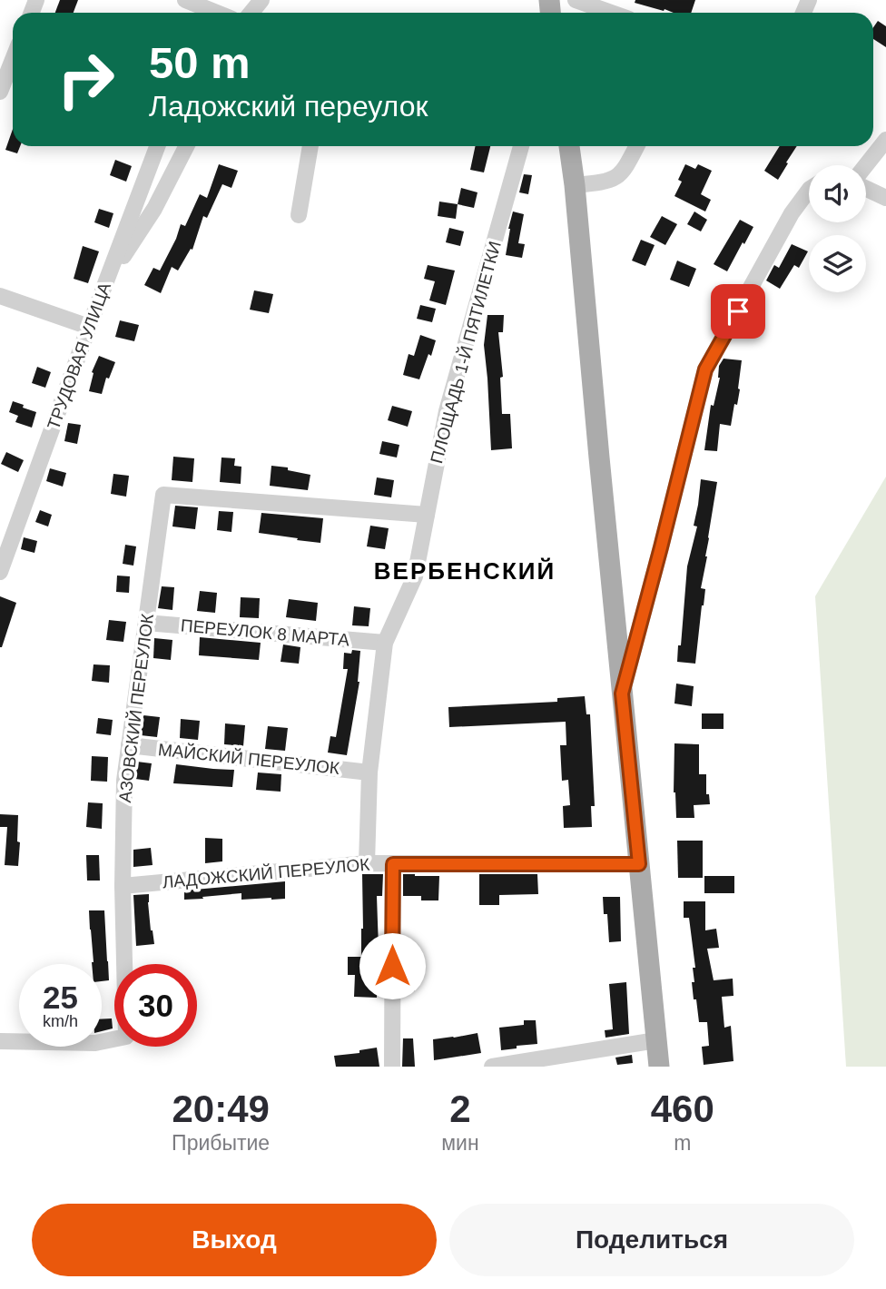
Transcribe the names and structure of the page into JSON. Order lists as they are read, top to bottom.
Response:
{
  "streets": {
    "street": [
      "ПЛОЩАДЬ 1-Й ПЯТИЛЕТКИ",
      "ТРУДОВАЯ УЛИЦА",
      "ПЕРЕУЛОК 8 МАРТА",
      "АЗОВСКИЙ ПЕРЕУЛОК",
      "МАЙСКИЙ ПЕРЕУЛОК",
      "ЛАДОЖСКИЙ ПЕРЕУЛОК"
    ]
  },
  "crossings": [
    ["ПЛОЩАДЬ 1-Й ПЯТИЛЕТКИ", "ПЕРЕУЛОК 8 МАРТА"],
    ["ПЛОЩАДЬ 1-Й ПЯТИЛЕТКИ", "АЗОВСКИЙ ПЕРЕУЛОК"],
    ["ПЛОЩАДЬ 1-Й ПЯТИЛЕТКИ", "МАЙСКИЙ ПЕРЕУЛОК"],
    ["ПЛОЩАДЬ 1-Й ПЯТИЛЕТКИ", "ЛАДОЖСКИЙ ПЕРЕУЛОК"],
    ["ПЕРЕУЛОК 8 МАРТА", "АЗОВСКИЙ ПЕРЕУЛОК"],
    ["АЗОВСКИЙ ПЕРЕУЛОК", "МАЙСКИЙ ПЕРЕУЛОК"],
    ["АЗОВСКИЙ ПЕРЕУЛОК", "ЛАДОЖСКИЙ ПЕРЕУЛОК"]
  ],
  "districts": ["ВЕРБЕНСКИЙ"],
  "page": {
    "turn": ["50 m", "Ладожский переулок"],
    "speed": "25 km/h",
    "limit": "30",
    "eta": [
      "20:49",
      "Прибытие",
      "2",
      "мин",
      "460",
      "m"
    ],
    "buttons": ["Выход", "Поделиться"]
  }
}
